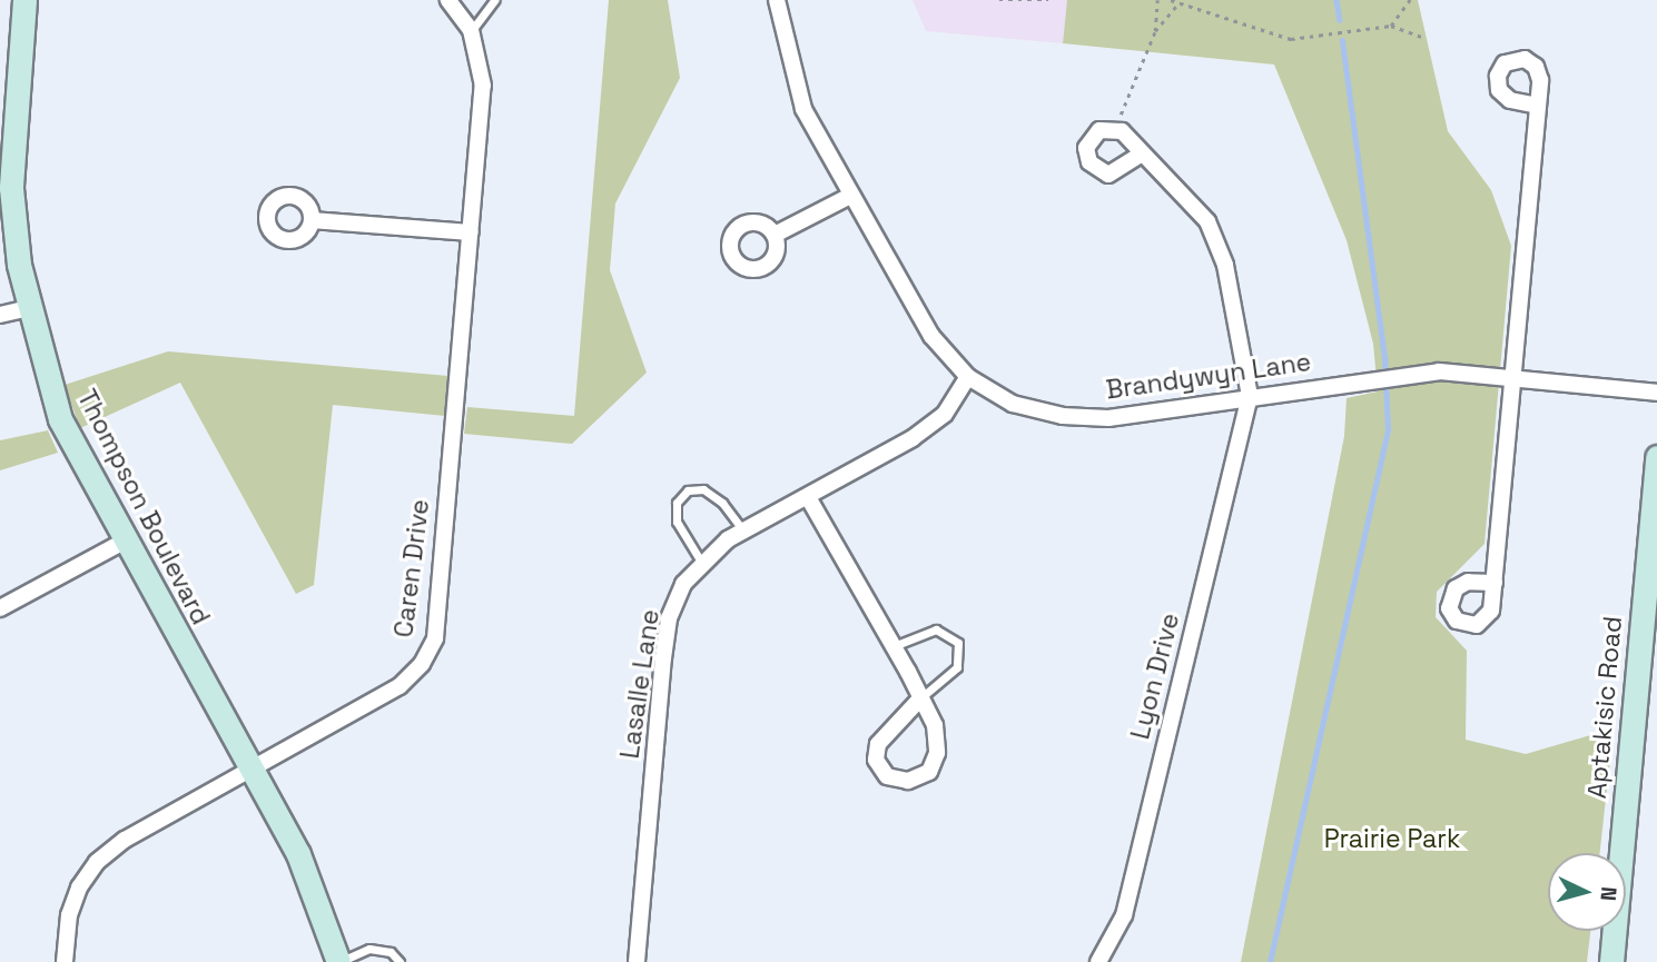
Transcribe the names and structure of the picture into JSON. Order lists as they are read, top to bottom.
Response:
{
  "streets": {
    "street": [
      "Brandywyn Lane",
      "Thompson Boulevard",
      "Caren Drive",
      "Lyon Drive",
      "Lasalle Lane",
      "Aptakisic Road"
    ]
  },
  "crossings": [
    ["Brandywyn Lane", "Lyon Drive"],
    ["Brandywyn Lane", "Lasalle Lane"],
    ["Thompson Boulevard", "Caren Drive"]
  ],
  "parks": ["Prairie Park"],
  "north": "right"
}
